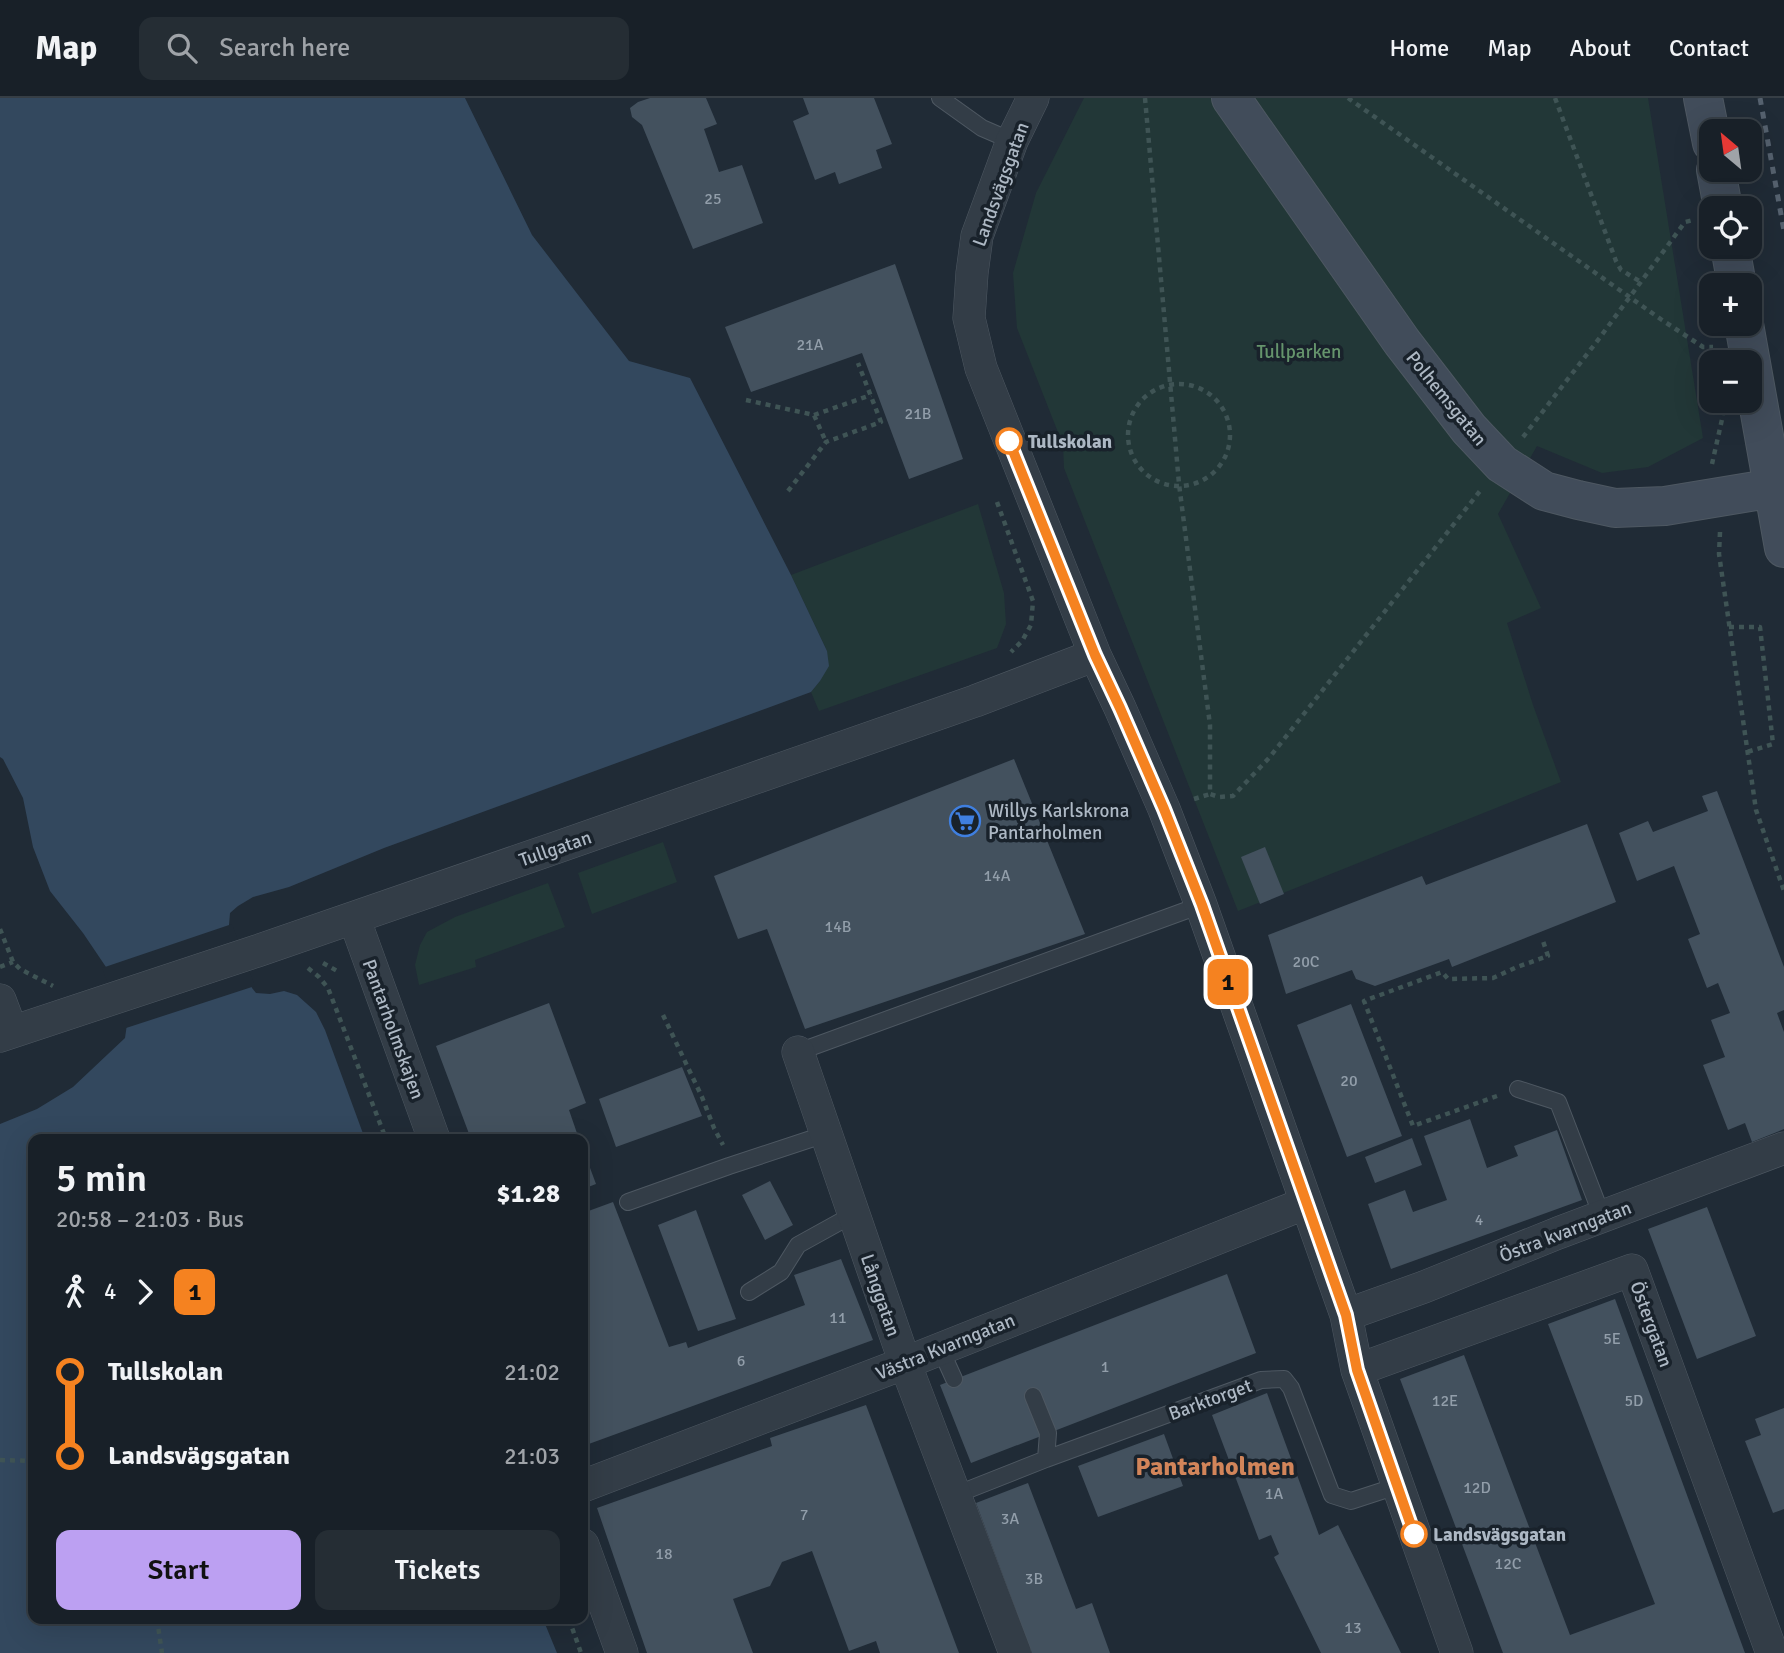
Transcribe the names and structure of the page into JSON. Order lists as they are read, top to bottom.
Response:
{
  "streets": {
    "street": [
      "Landsvägsgatan",
      "Polhemsgatan",
      "Tullgatan",
      "Pantarholmskajen",
      "Östra kvarngatan",
      "Långgatan",
      "Östergatan",
      "Västra Kvarngatan"
    ],
    "lane": ["Barktorget"]
  },
  "crossings": [
    ["Landsvägsgatan", "Tullgatan"],
    ["Landsvägsgatan", "Östra kvarngatan"],
    ["Landsvägsgatan", "Östergatan"],
    ["Landsvägsgatan", "Västra Kvarngatan"],
    ["Landsvägsgatan", "Barktorget"],
    ["Tullgatan", "Pantarholmskajen"],
    ["Långgatan", "Västra Kvarngatan"],
    ["Långgatan", "Barktorget"]
  ],
  "districts": ["Pantarholmen"],
  "parks": ["Tullparken"],
  "places": {
    "other": ["Tullskolan", "Landsvägsgatan"],
    "supermarket": ["Willys Karlskrona Pantarholmen"]
  },
  "lines": ["bus line 1"],
  "house_numbers": [
    "25",
    "21A",
    "21B",
    "14A",
    "14B",
    "20C",
    "20",
    "4",
    "11",
    "5E",
    "6",
    "1",
    "12E",
    "5D",
    "12D",
    "1A",
    "7",
    "3A",
    "18",
    "12C",
    "3B",
    "13"
  ],
  "north": "top left",
  "page": {
    "header": "Map",
    "search": "Search here",
    "nav": [
      "Home",
      "Map",
      "About",
      "Contact"
    ],
    "on_map": "1",
    "map_buttons": ["+", "−"],
    "heading": ["5 min", "20:58 – 21:03 · Bus", "$1.28"],
    "legs": ["4", "1"],
    "list": [
      {
        "name": "Tullskolan",
        "value": "21:02"
      },
      {
        "name": "Landsvägsgatan",
        "value": "21:03"
      }
    ],
    "buttons": ["Start", "Tickets"]
  }
}
